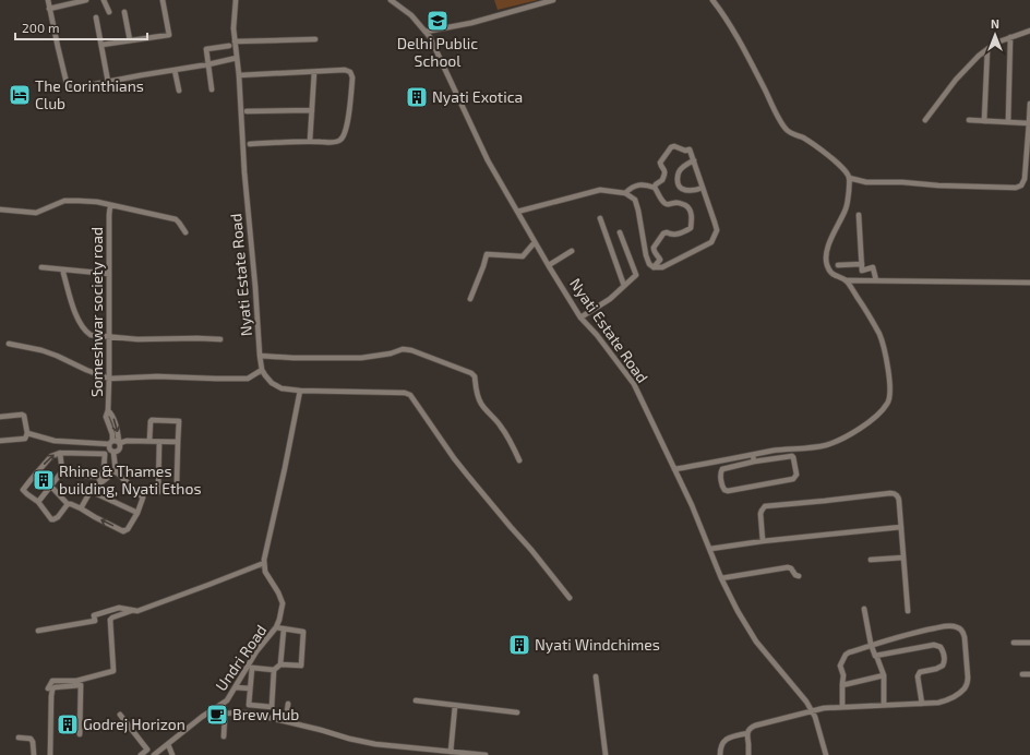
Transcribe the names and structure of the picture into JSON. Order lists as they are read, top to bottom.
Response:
{
  "streets": {
    "street": ["Nyati Estate Road", "Someshwar society road", "Undri Road"]
  },
  "places": {
    "school or university": ["Delhi Public School"],
    "hotel": ["The Corinthians Club"],
    "building": [
      "Nyati Exotica",
      "Rhine & Thames building, Nyati Ethos",
      "Nyati Windchimes",
      "Godrej Horizon"
    ],
    "cafe": ["Brew Hub"]
  },
  "scale_bar": "200 m",
  "north": "top"
}
